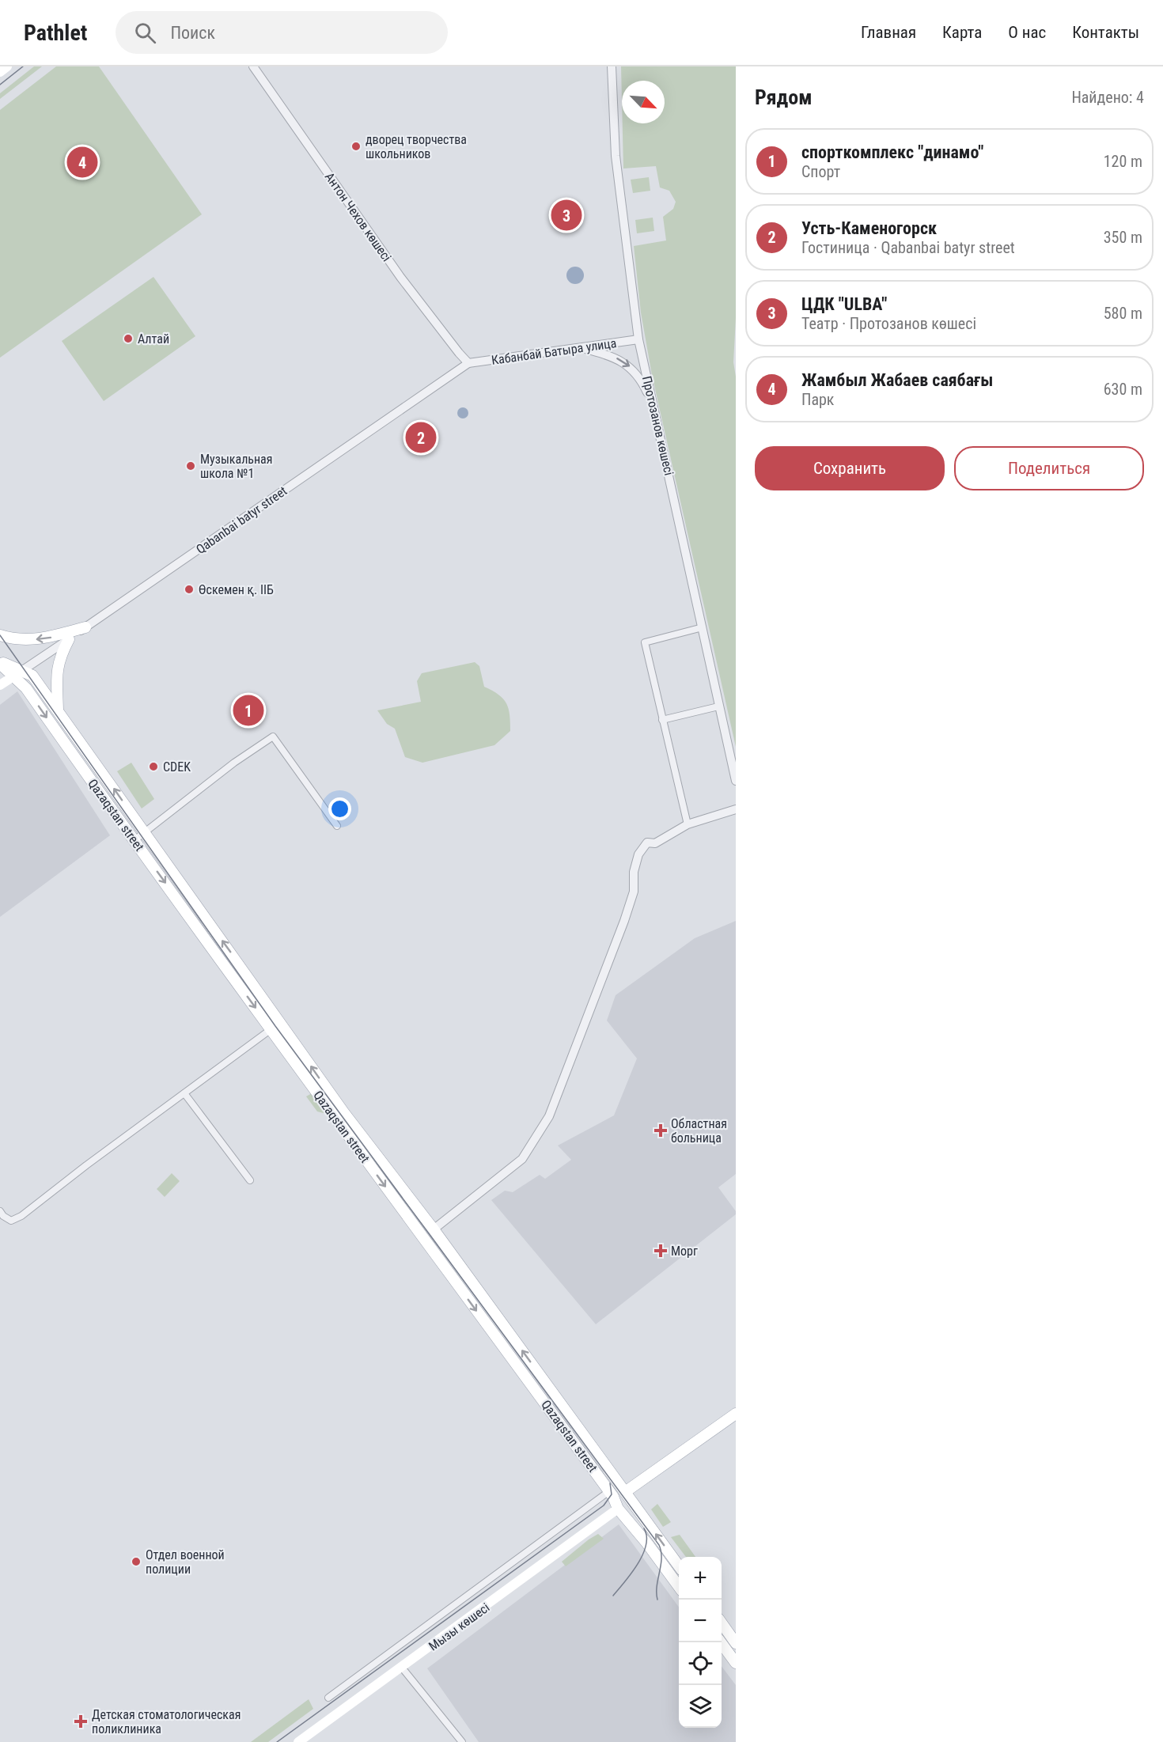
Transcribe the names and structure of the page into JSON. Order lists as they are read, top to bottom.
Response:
{
  "streets": {
    "main road": ["Qazaqstan street", "Мызы көшесі"],
    "street": [
      "Антон Чехов көшесі",
      "Кабанбай Батыра улица",
      "Протозанов көшесі",
      "Qabanbai batyr street"
    ]
  },
  "crossings": [
    ["Антон Чехов көшесі", "Кабанбай Батыра улица"],
    ["Антон Чехов көшесі", "Qabanbai batyr street"],
    ["Кабанбай Батыра улица", "Протозанов көшесі"],
    ["Кабанбай Батыра улица", "Qabanbai batyr street"],
    ["Qabanbai batyr street", "Qazaqstan street"],
    ["Qazaqstan street", "Мызы көшесі"]
  ],
  "places": {
    "other": [
      "дворец творчества школьников",
      "Алтай",
      "Музыкальная школа №1",
      "Өскемен қ. ІІБ",
      "CDEK",
      "Отдел военной полиции"
    ],
    "health": ["Областная больница", "Морг", "Детская стоматологическая поликлиника"]
  },
  "north": "bottom right",
  "page": {
    "header": "Pathlet",
    "search": "Поиск",
    "nav": [
      "Главная",
      "Карта",
      "О нас",
      "Контакты"
    ],
    "heading": ["Рядом", "Найдено: 4"],
    "list": [
      {
        "mark": "1",
        "name": "спорткомплекс \"динамо\"",
        "note": "Спорт",
        "value": "120 m"
      },
      {
        "mark": "2",
        "name": "Усть-Каменогорск",
        "note": "Гостиница · Qabanbai batyr street",
        "value": "350 m"
      },
      {
        "mark": "3",
        "name": "ЦДК \"ULBA\"",
        "note": "Театр · Протозанов көшесі",
        "value": "580 m"
      },
      {
        "mark": "4",
        "name": "Жамбыл Жабаев саябағы",
        "note": "Парк",
        "value": "630 m"
      }
    ],
    "pins": [
      "4",
      "3",
      "2",
      "1"
    ],
    "buttons": ["Сохранить", "Поделиться"],
    "map_buttons": ["+", "−"]
  }
}
